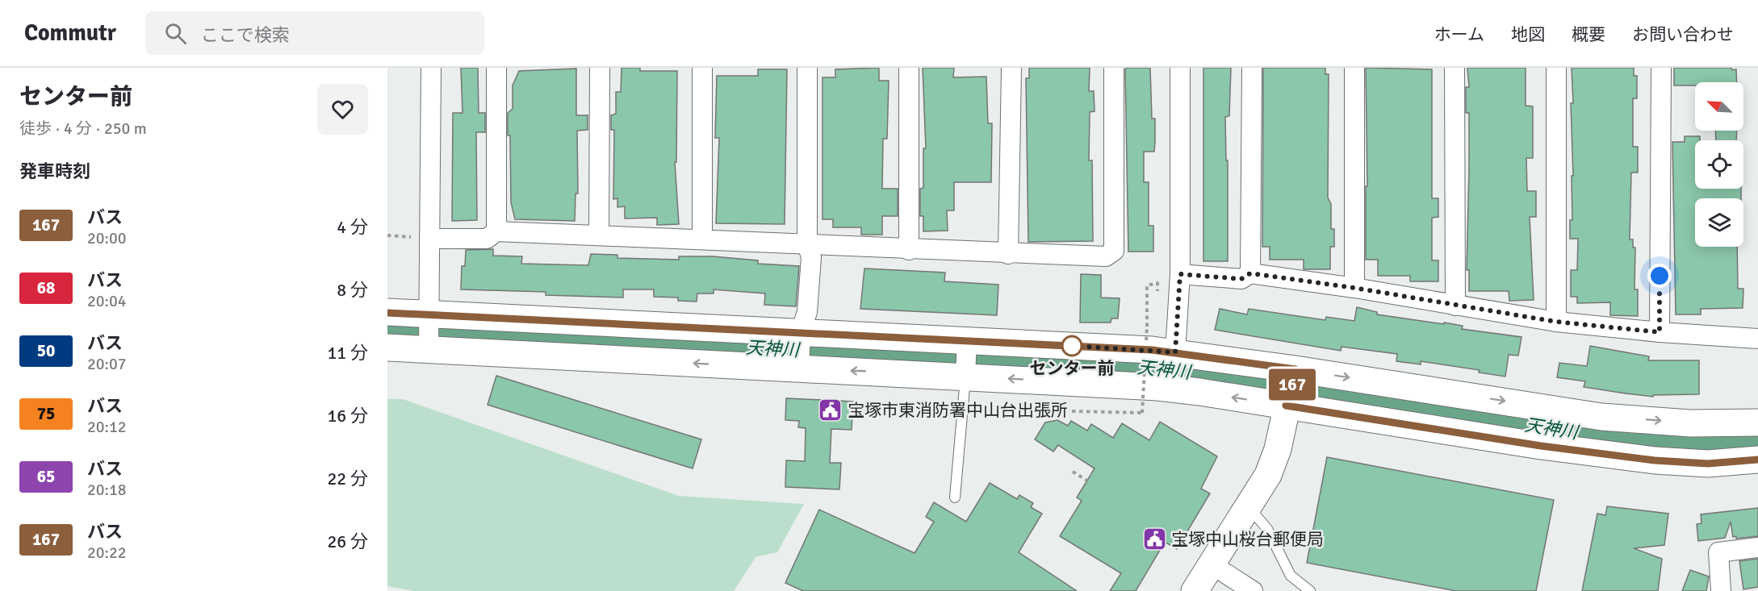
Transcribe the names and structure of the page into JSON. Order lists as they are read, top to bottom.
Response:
{
  "water": ["天神川"],
  "places": {
    "other": ["センター前"],
    "public building": ["宝塚市東消防署中山台出張所", "宝塚中山桜台郵便局"]
  },
  "lines": ["bus line 167"],
  "north": "top left",
  "page": {
    "header": "Commutr",
    "search": "ここで検索",
    "nav": [
      "ホーム",
      "地図",
      "概要",
      "お問い合わせ"
    ],
    "heading": [
      ["センター前", "徒歩 · 4 分 · 250 m"],
      "発車時刻"
    ],
    "on_map": "167",
    "list": [
      {
        "mark": "167",
        "name": "バス",
        "note": "20:00",
        "value": "4 分"
      },
      {
        "mark": "68",
        "name": "バス",
        "note": "20:04",
        "value": "8 分"
      },
      {
        "mark": "50",
        "name": "バス",
        "note": "20:07",
        "value": "11 分"
      },
      {
        "mark": "75",
        "name": "バス",
        "note": "20:12",
        "value": "16 分"
      },
      {
        "mark": "65",
        "name": "バス",
        "note": "20:18",
        "value": "22 分"
      },
      {
        "mark": "167",
        "name": "バス",
        "note": "20:22",
        "value": "26 分"
      }
    ]
  }
}
